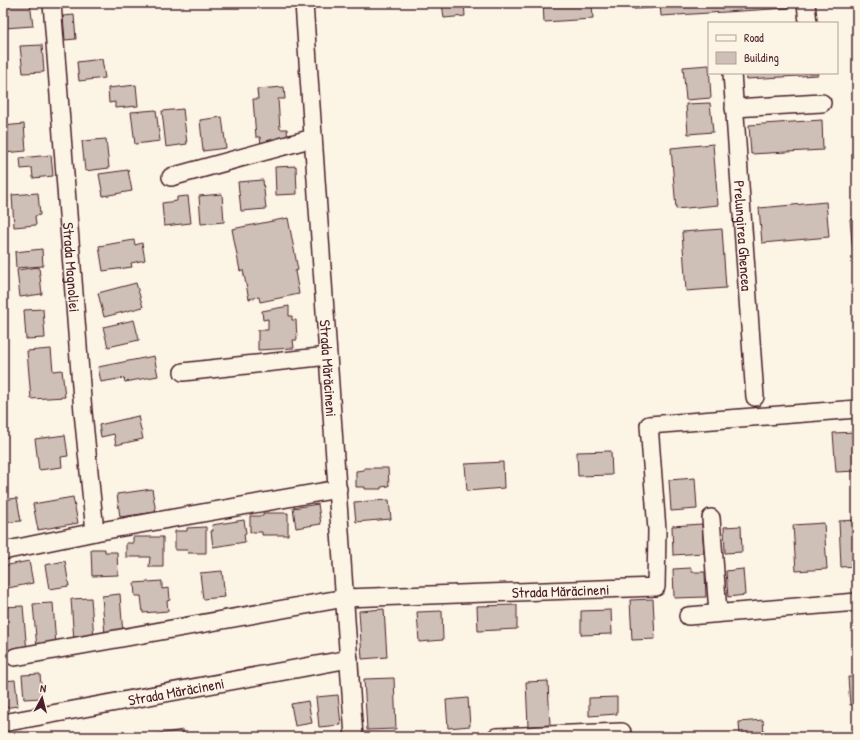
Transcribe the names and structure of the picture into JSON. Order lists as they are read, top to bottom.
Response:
{
  "streets": {
    "street": ["Prelungirea Ghencea", "Strada Magnoliei", "Strada Mărăcineni"]
  },
  "legend": ["Road", "Building"],
  "north": "top"
}
